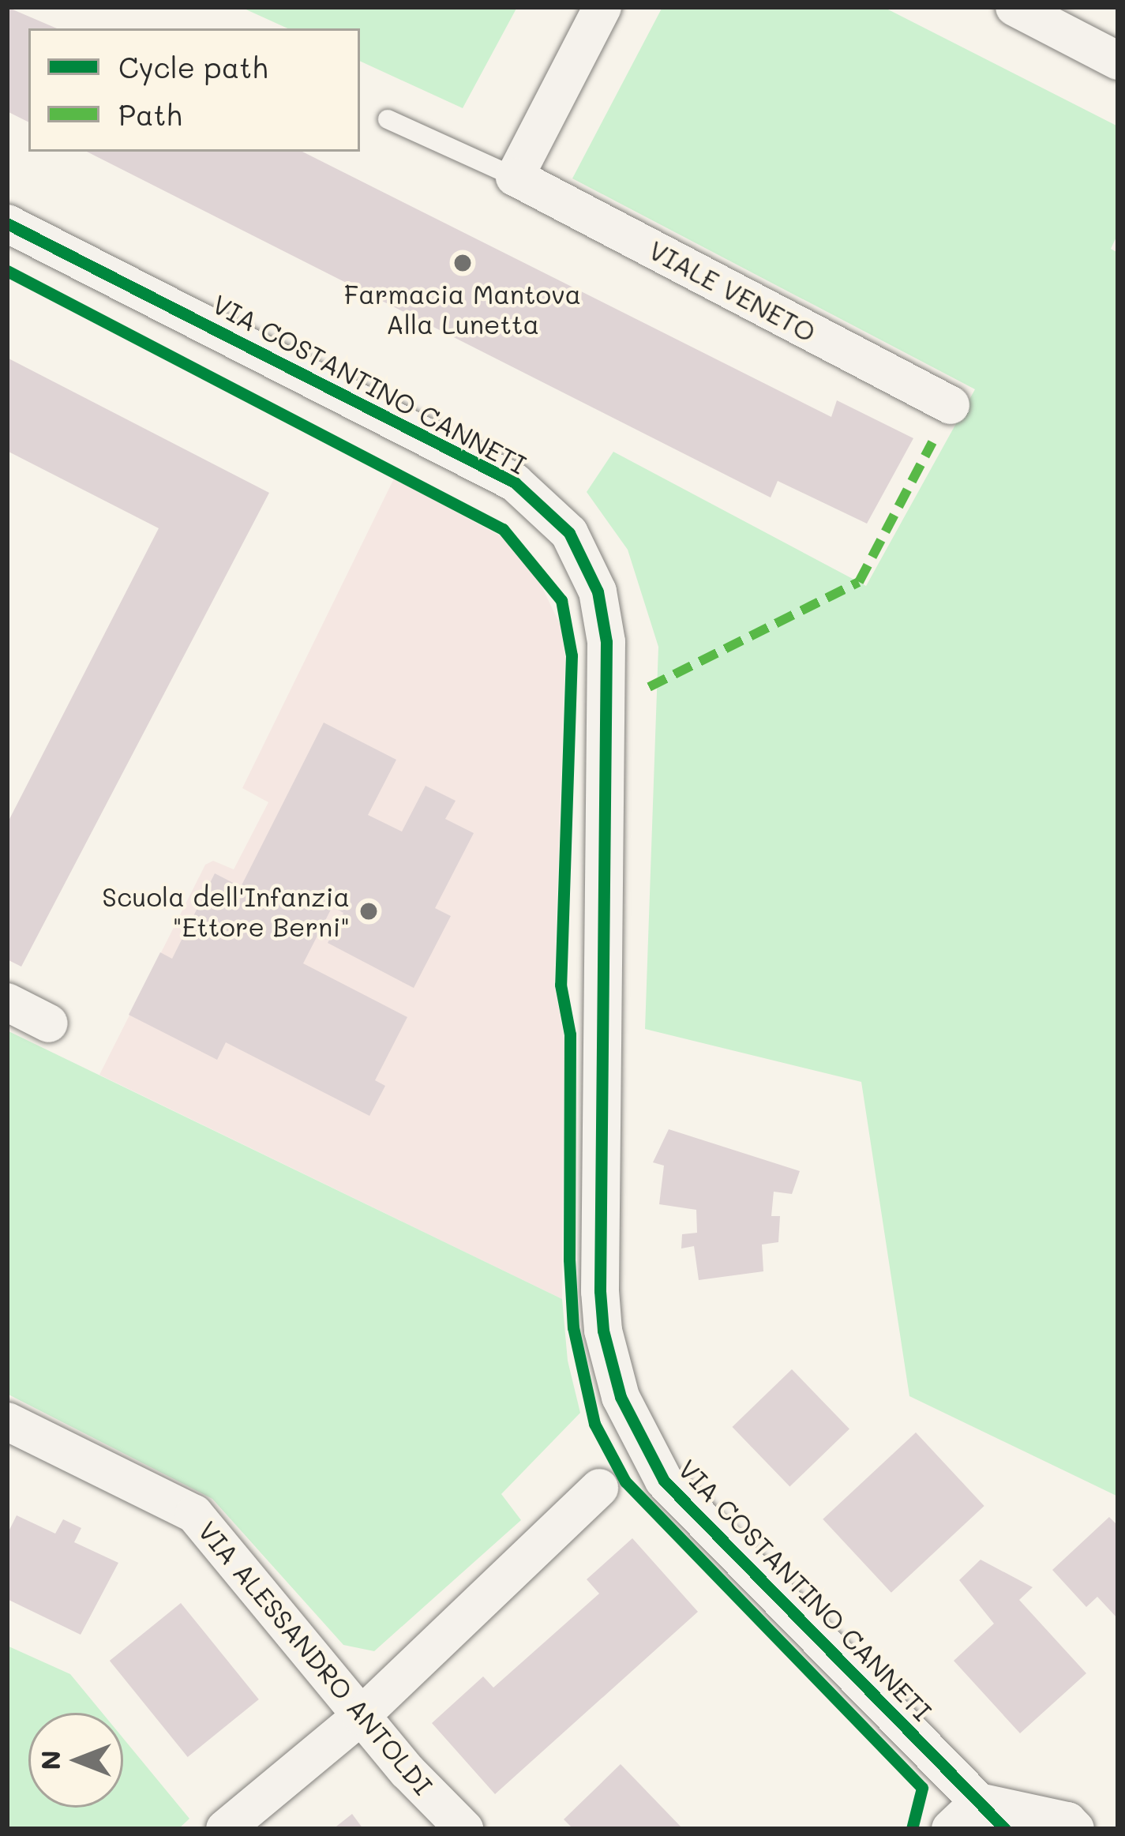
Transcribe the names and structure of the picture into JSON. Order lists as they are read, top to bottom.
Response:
{
  "streets": {
    "street": ["VIALE VENETO", "VIA COSTANTINO CANNETI", "VIA ALESSANDRO ANTOLDI"]
  },
  "places": ["Farmacia Mantova Alla Lunetta", "Scuola dell'Infanzia \"Ettore Berni\""],
  "legend": ["Cycle path", "Path"],
  "north": "left"
}
